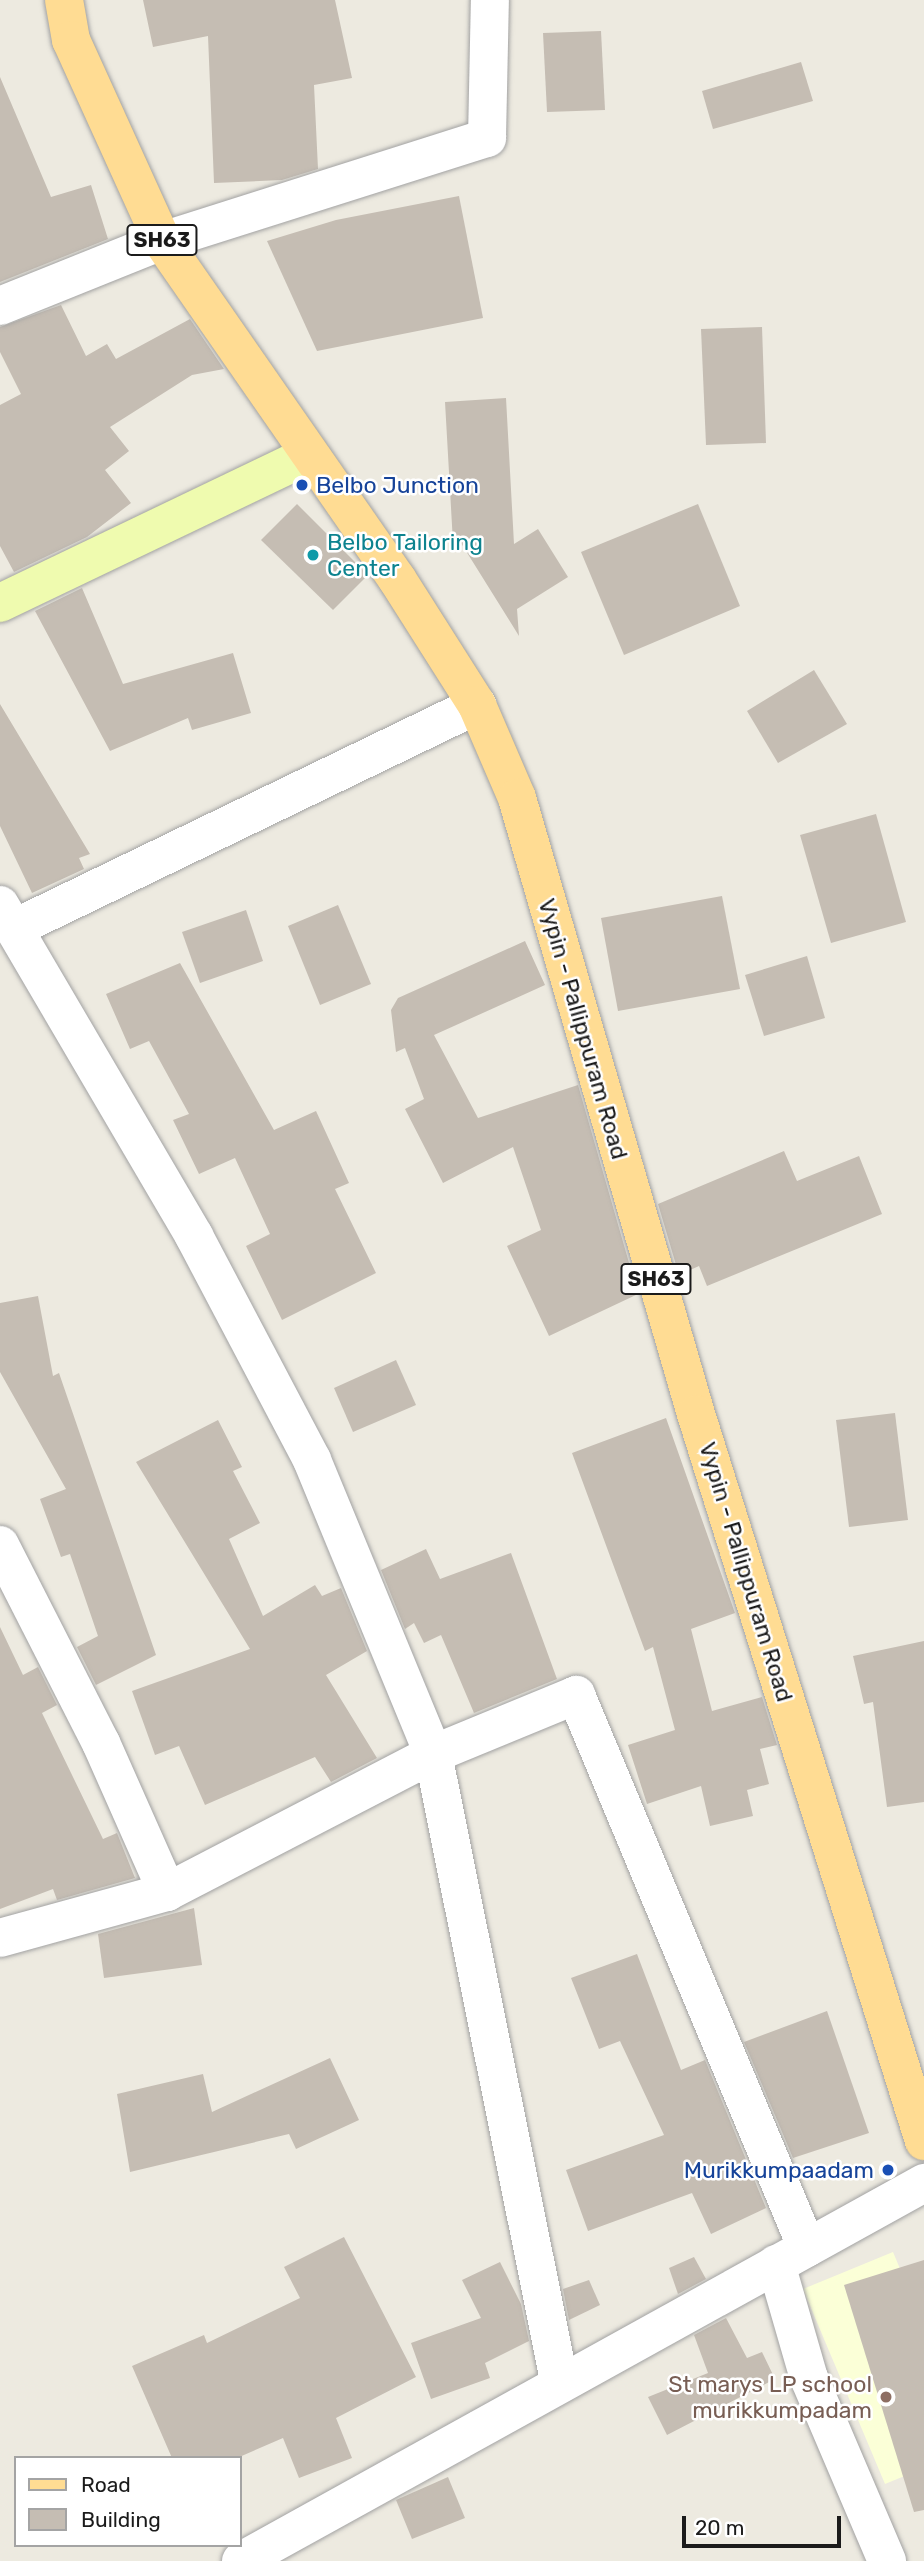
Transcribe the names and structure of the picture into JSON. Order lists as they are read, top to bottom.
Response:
{
  "streets": {
    "main road": ["SH63", "Vypin - Pallippuram Road"]
  },
  "places": [
    "Belbo Junction",
    "Belbo Tailoring Center",
    "Murikkumpaadam",
    "St marys LP school murikkumpadam"
  ],
  "legend": ["Road", "Building"],
  "scale_bar": "20 m"
}
